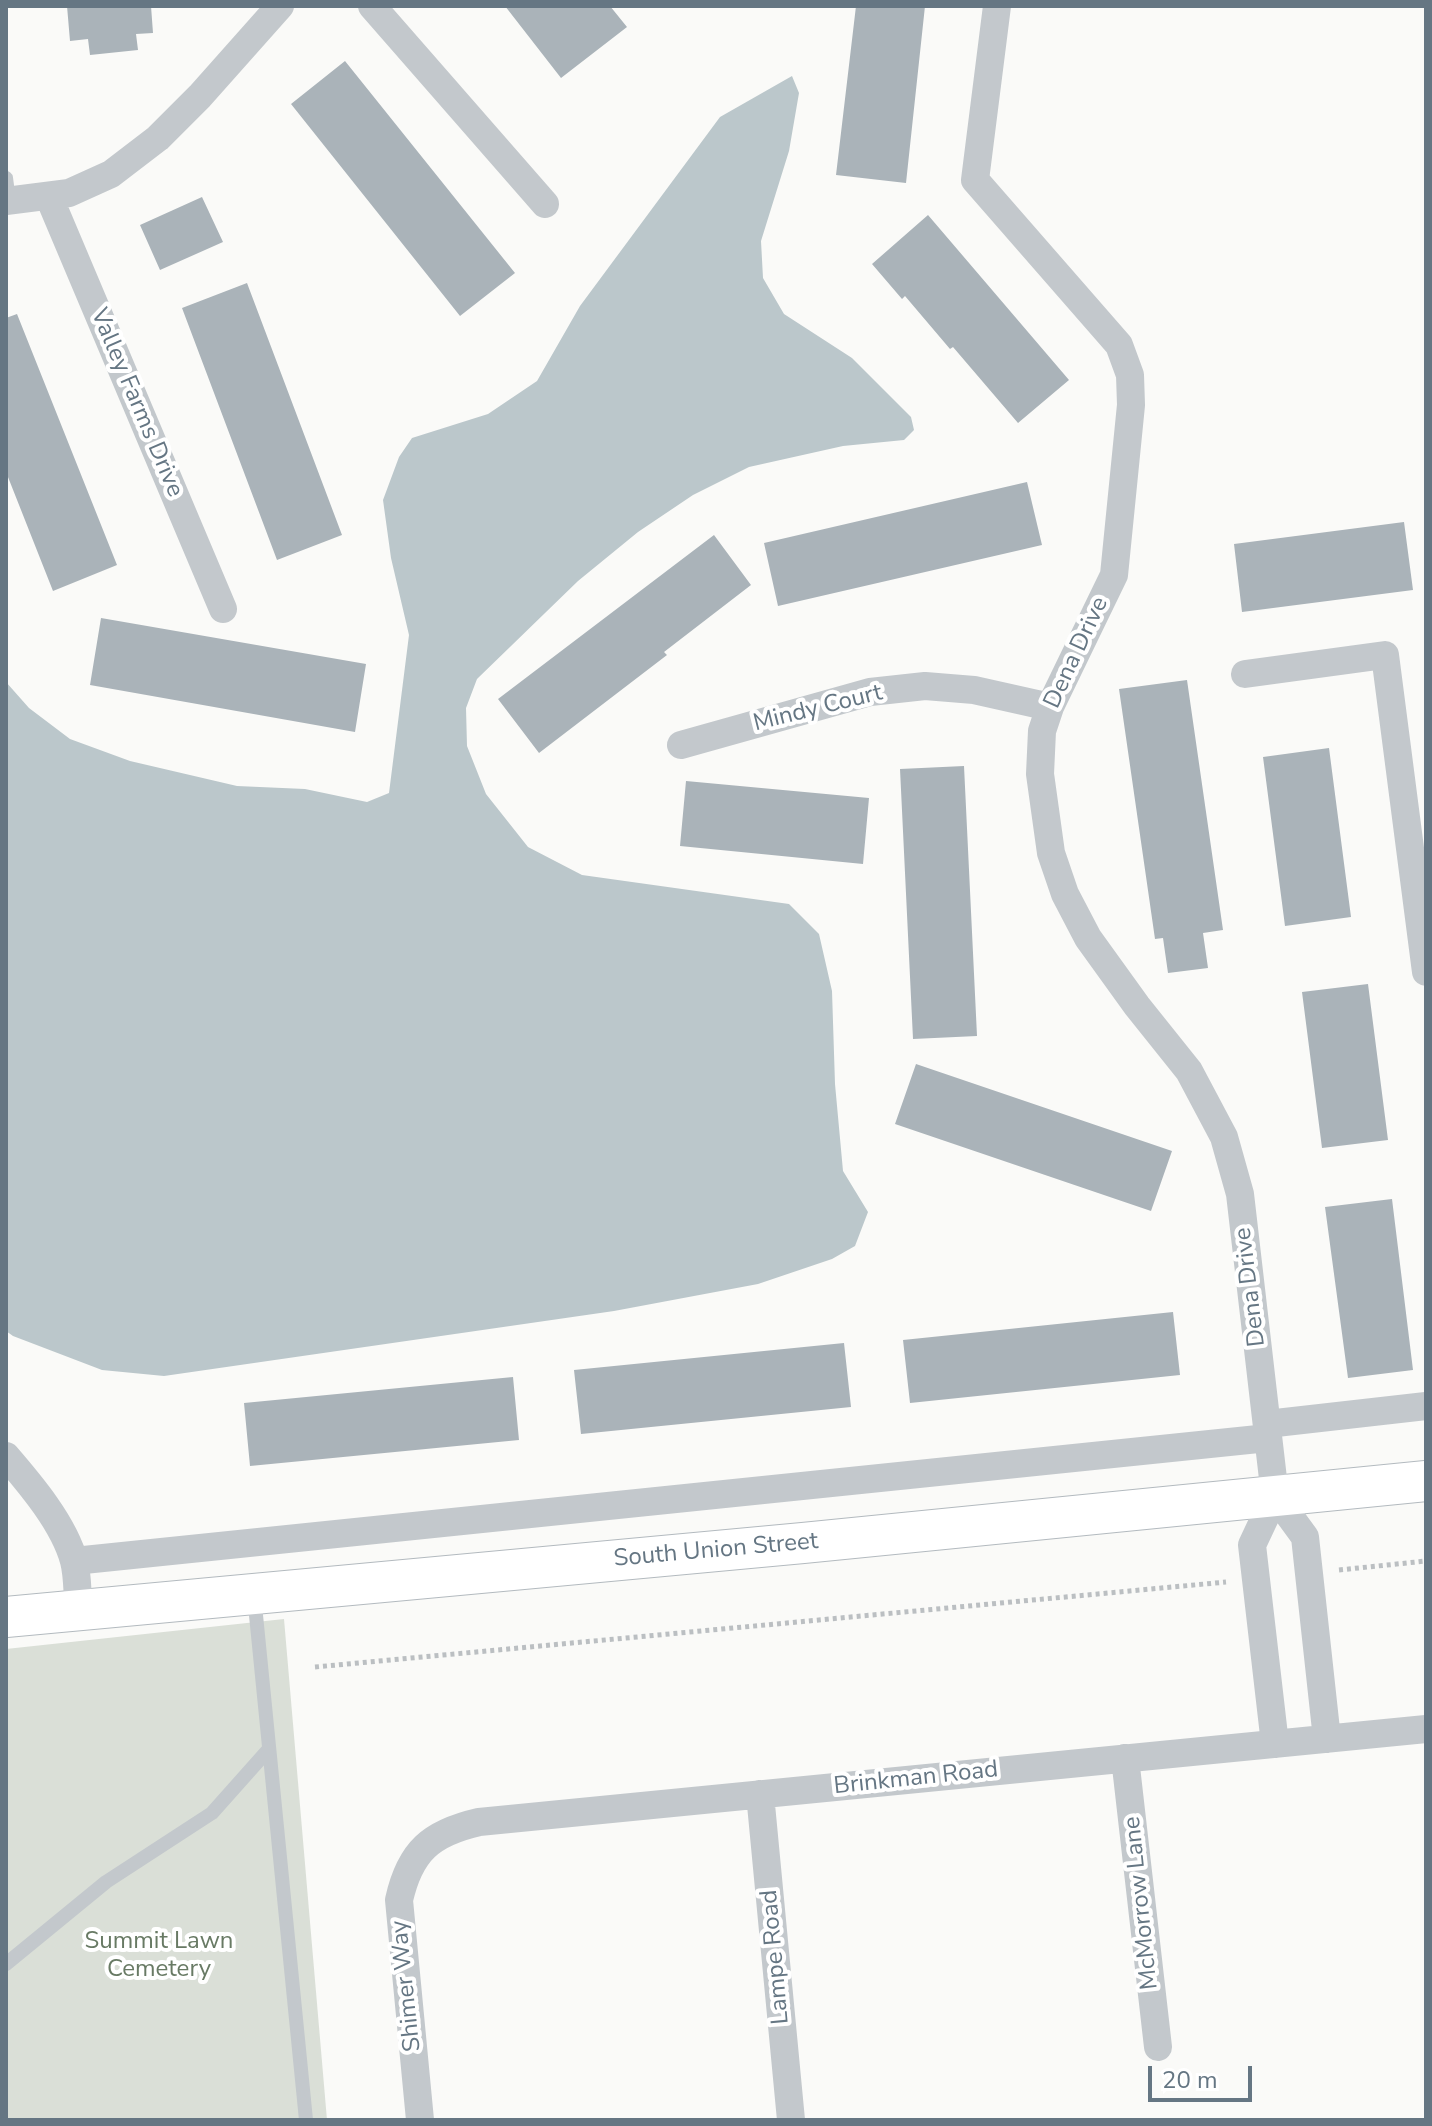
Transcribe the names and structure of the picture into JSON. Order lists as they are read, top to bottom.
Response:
{
  "streets": {
    "street": [
      "Valley Farms Drive",
      "Dena Drive",
      "Mindy Court",
      "South Union Street",
      "Brinkman Road",
      "McMorrow Lane",
      "Lampe Road",
      "Shimer Way"
    ]
  },
  "crossings": [
    ["Dena Drive", "Mindy Court"],
    ["Dena Drive", "South Union Street"],
    ["Brinkman Road", "McMorrow Lane"],
    ["Brinkman Road", "Lampe Road"],
    ["Brinkman Road", "Shimer Way"]
  ],
  "parks": ["Summit Lawn Cemetery"],
  "scale_bar": "20 m"
}
